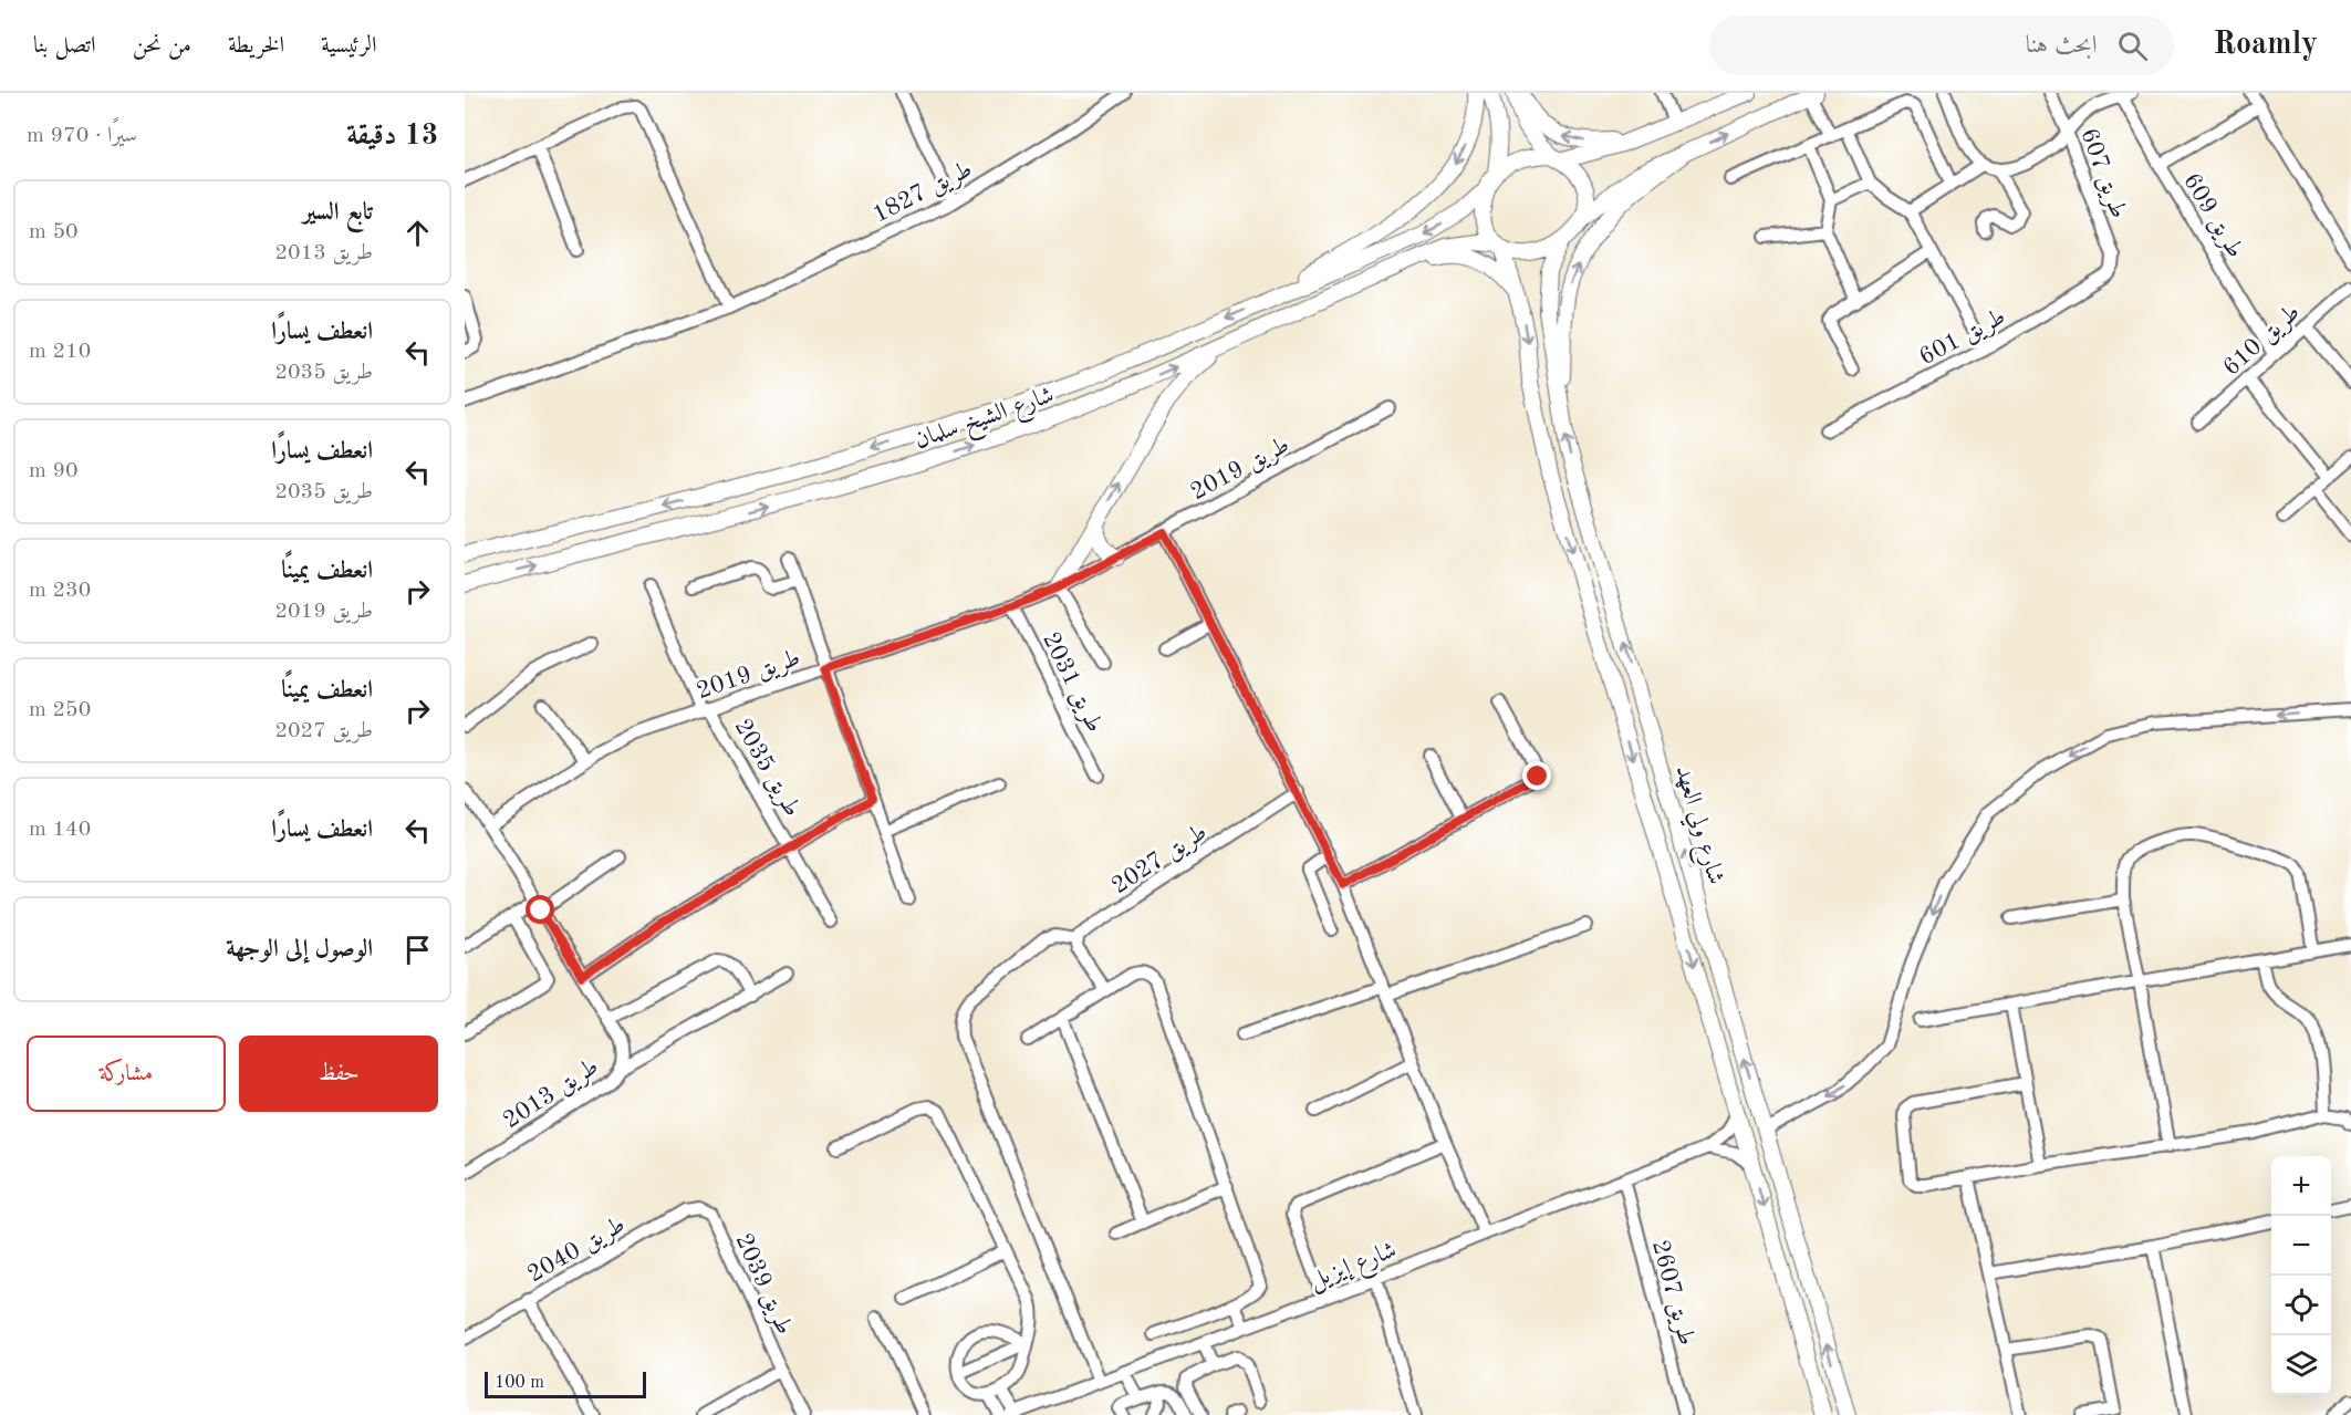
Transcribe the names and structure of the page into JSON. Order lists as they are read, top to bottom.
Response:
{
  "streets": {
    "main road": ["شارع الشيخ سلمان", "شارع ولي العهد"],
    "street": [
      "طريق 607",
      "طريق 1827",
      "طريق 609",
      "طريق 601",
      "طريق 610",
      "طريق 2019",
      "طريق 2031",
      "طريق 2035",
      "طريق 2027",
      "طريق 2013",
      "طريق 2040",
      "شارع إيزيل",
      "طريق 2039",
      "طريق 2607"
    ]
  },
  "crossings": [
    ["طريق 607", "طريق 601"],
    ["طريق 609", "طريق 610"],
    ["شارع الشيخ سلمان", "شارع ولي العهد"],
    ["طريق 2019", "طريق 2031"],
    ["طريق 2019", "طريق 2035"],
    ["طريق 2019", "طريق 2013"],
    ["طريق 2035", "طريق 2013"],
    ["شارع ولي العهد", "شارع إيزيل"],
    ["طريق 2040", "طريق 2039"],
    ["شارع إيزيل", "طريق 2607"]
  ],
  "scale_bar": "100 m",
  "page": {
    "header": "Roamly",
    "search": "ابحث هنا",
    "nav": [
      "الرئيسية",
      "الخريطة",
      "من نحن",
      "اتصل بنا"
    ],
    "heading": ["13 دقيقة", "سيرًا · 970 m"],
    "list": [
      ["تابع السير", "طريق 2013", "50 m"],
      ["انعطف يسارًا", "طريق 2035", "210 m"],
      ["انعطف يسارًا", "طريق 2035", "90 m"],
      ["انعطف يمينًا", "طريق 2019", "230 m"],
      ["انعطف يمينًا", "طريق 2027", "250 m"],
      ["انعطف يسارًا", "140 m"],
      "الوصول إلى الوجهة"
    ],
    "buttons": ["حفظ", "مشاركة"],
    "map_buttons": ["+", "−"],
    "scale": "100 m"
  }
}
